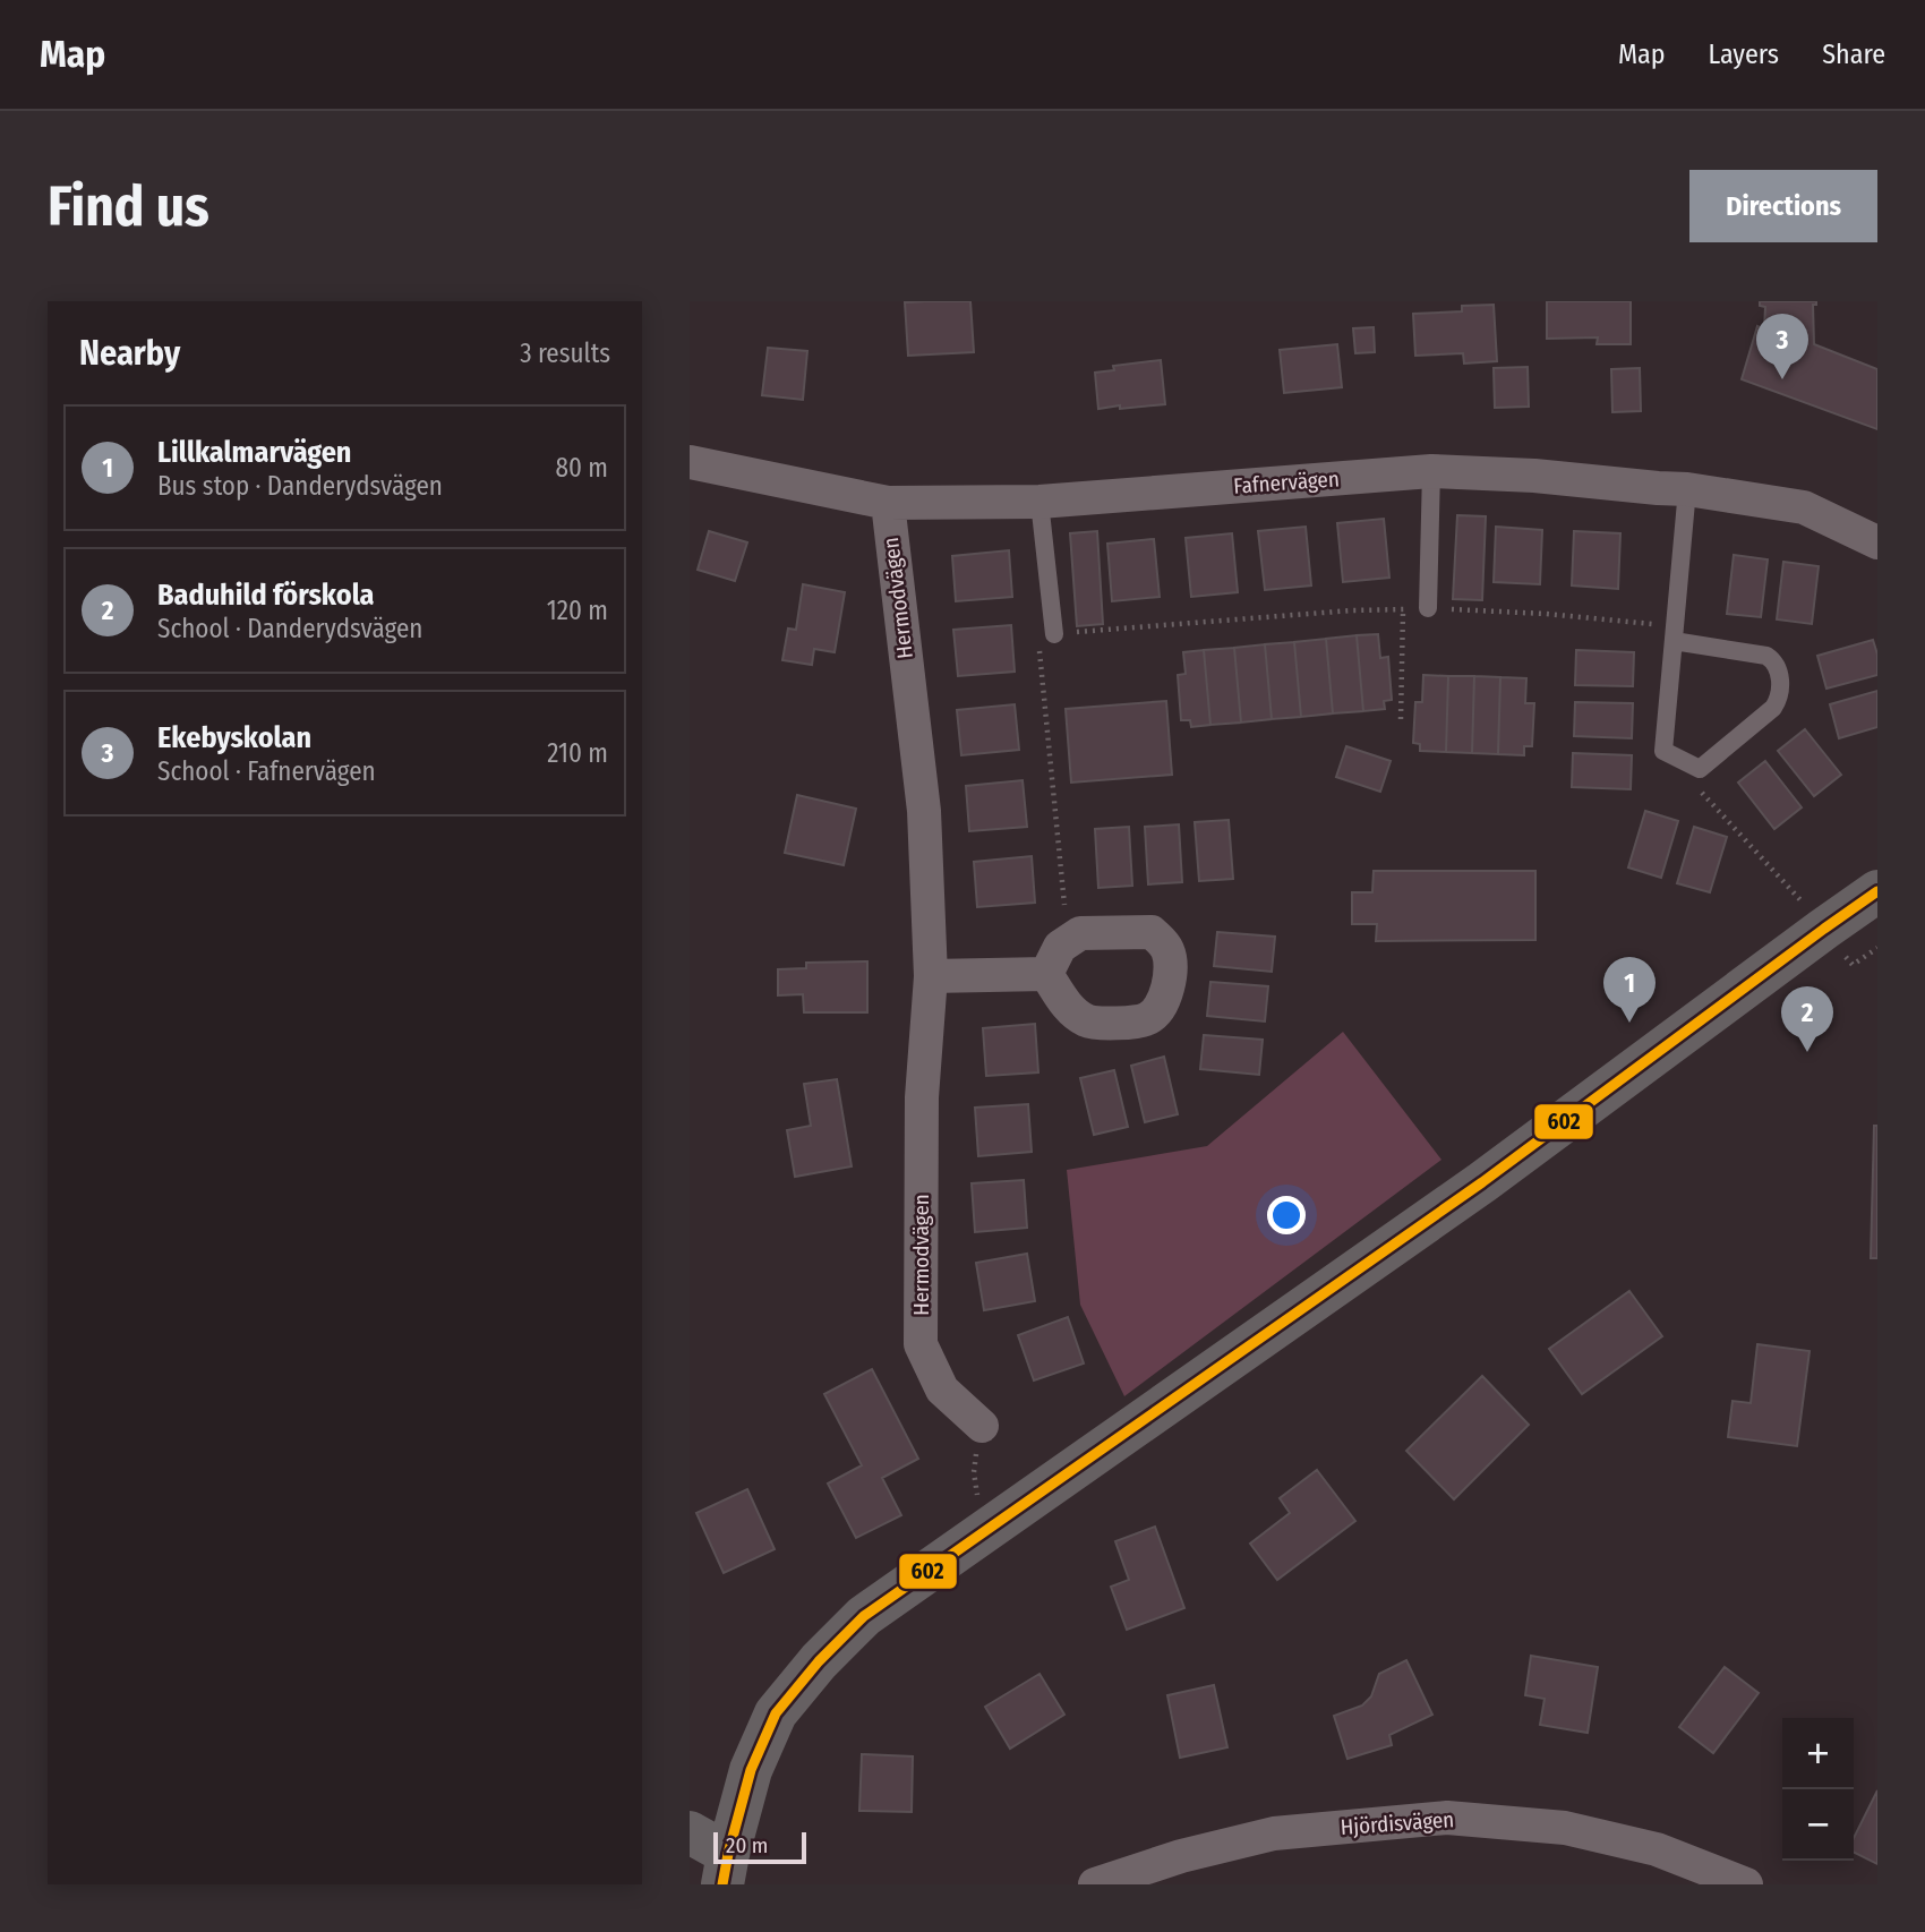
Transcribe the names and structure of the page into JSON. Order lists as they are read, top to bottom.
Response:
{
  "streets": {
    "street": ["Fafnervägen", "Hermodvägen", "Hjördisvägen"]
  },
  "crossings": [
    ["Fafnervägen", "Hermodvägen"]
  ],
  "lines": ["transit line 602"],
  "scale_bar": "20 m",
  "page": {
    "header": "Map",
    "nav": ["Map", "Layers", "Share"],
    "buttons": "Directions",
    "title": "Find us",
    "heading": ["Nearby", "3 results"],
    "pins": ["3", "1", "2"],
    "list": [
      {
        "mark": "1",
        "name": "Lillkalmarvägen",
        "note": "Bus stop · Danderydsvägen",
        "value": "80 m"
      },
      {
        "mark": "2",
        "name": "Baduhild förskola",
        "note": "School · Danderydsvägen",
        "value": "120 m"
      },
      {
        "mark": "3",
        "name": "Ekebyskolan",
        "note": "School · Fafnervägen",
        "value": "210 m"
      }
    ],
    "map_buttons": ["+", "−"],
    "scale": "20 m"
  }
}
